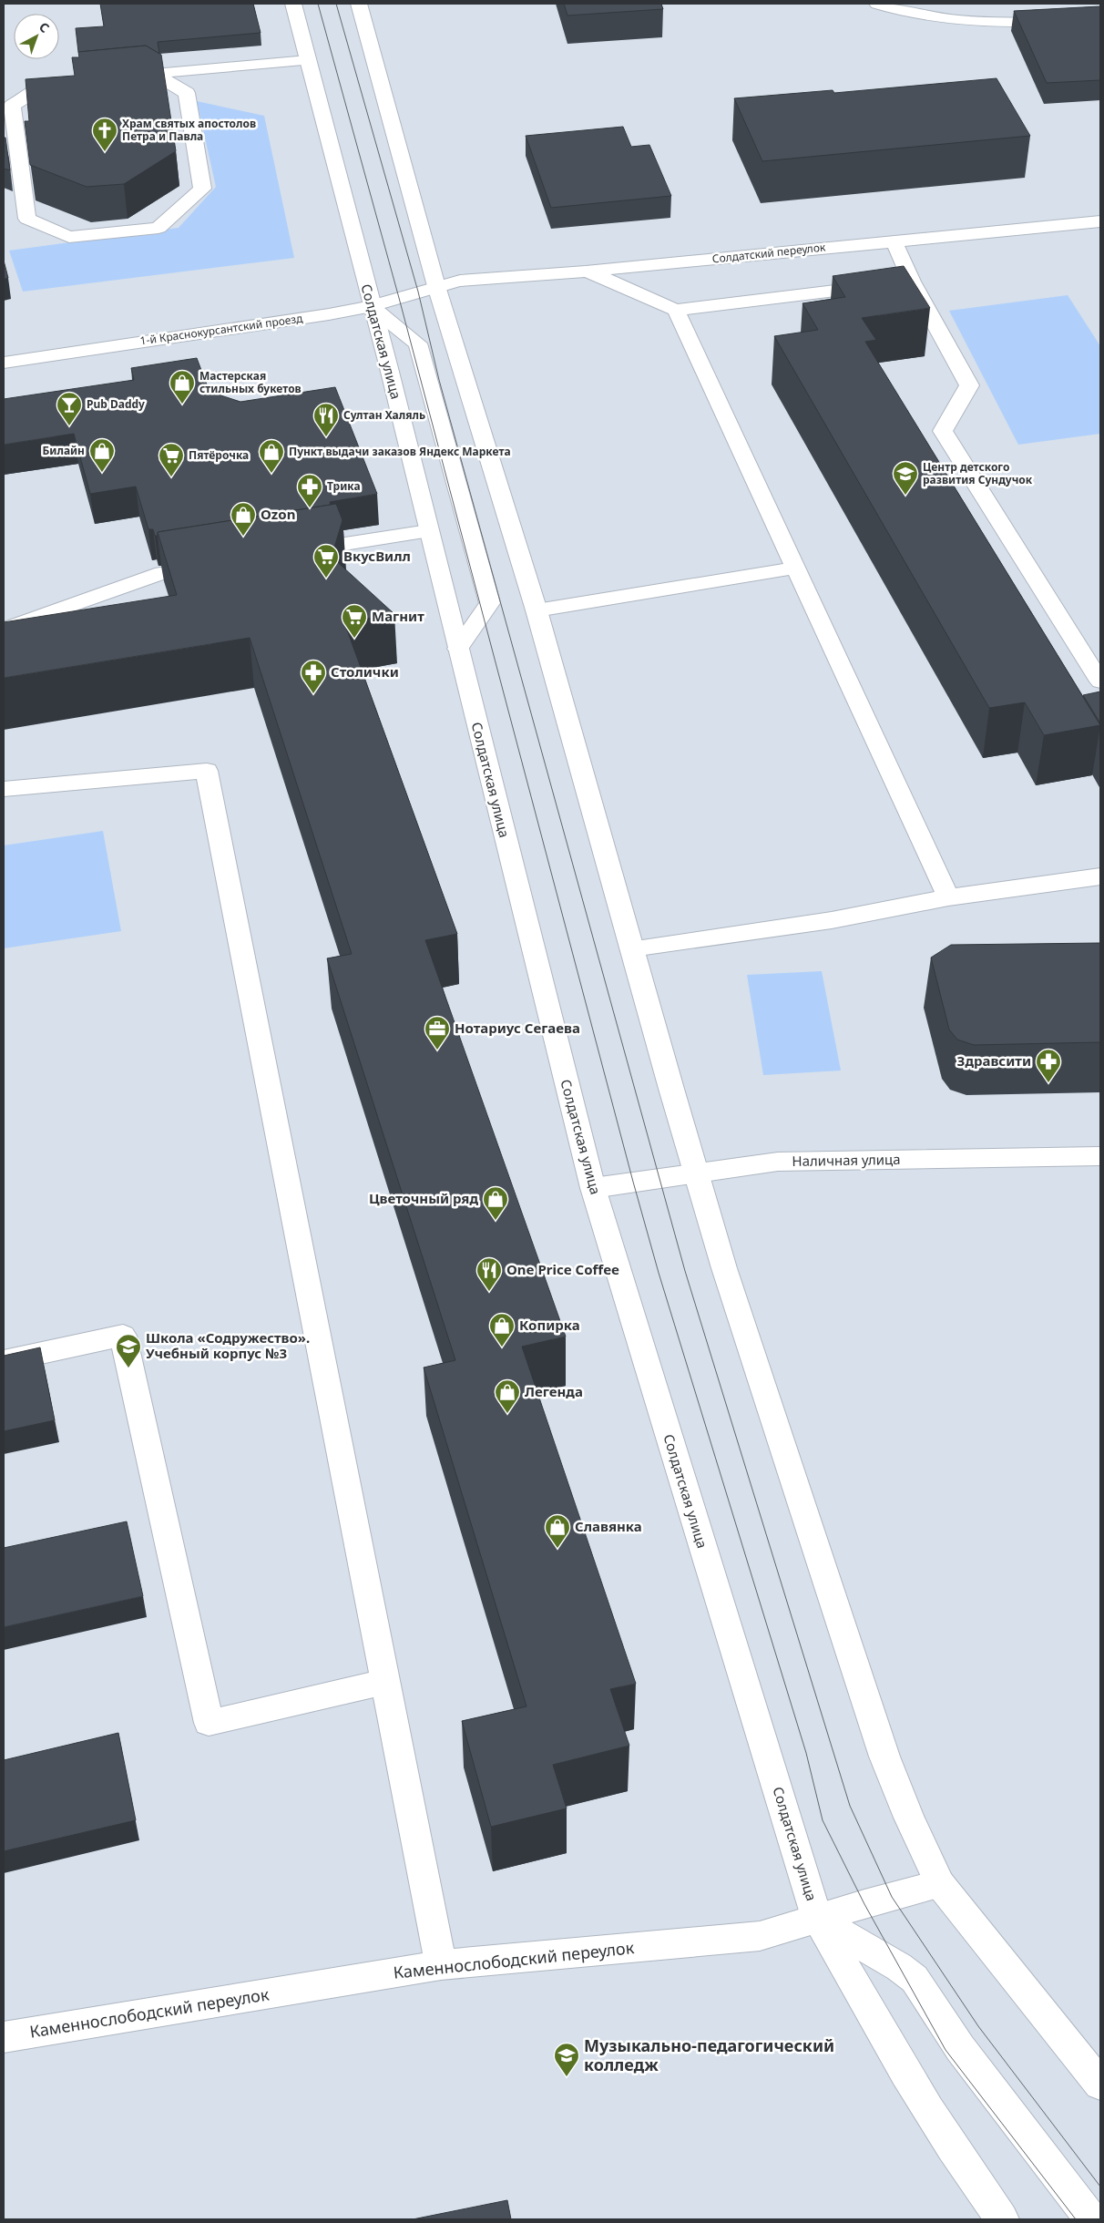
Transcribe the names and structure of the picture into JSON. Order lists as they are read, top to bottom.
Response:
{
  "streets": {
    "main road": [
      "Солдатский переулок",
      "1-й Краснокурсантский проезд",
      "Солдатская улица",
      "Наличная улица",
      "Каменнослободский переулок"
    ]
  },
  "crossings": [
    ["Солдатский переулок", "1-й Краснокурсантский проезд"],
    ["1-й Краснокурсантский проезд", "Солдатская улица"],
    ["Солдатская улица", "Наличная улица"],
    ["Солдатская улица", "Каменнослободский переулок"]
  ],
  "places": {
    "church": ["Храм святых апостолов Петра и Павла"],
    "shop": [
      "Мастерская стильных букетов",
      "Билайн",
      "Пункт выдачи заказов Яндекс Маркета",
      "Ozon",
      "Цветочный ряд",
      "Копирка",
      "Легенда",
      "Славянка"
    ],
    "bar": ["Pub Daddy"],
    "restaurant": ["Султан Халяль", "One Price Coffee"],
    "supermarket": ["Пятёрочка", "ВкусВилл", "Магнит"],
    "school or university": ["Центр детского развития Сундучок", "Школа «Содружество». Учебный корпус №3", "Музыкально-педагогический колледж"],
    "pharmacy": ["Трика", "Столички", "Здравсити"],
    "office": ["Нотариус Сегаева"]
  },
  "north": "top right"
}
